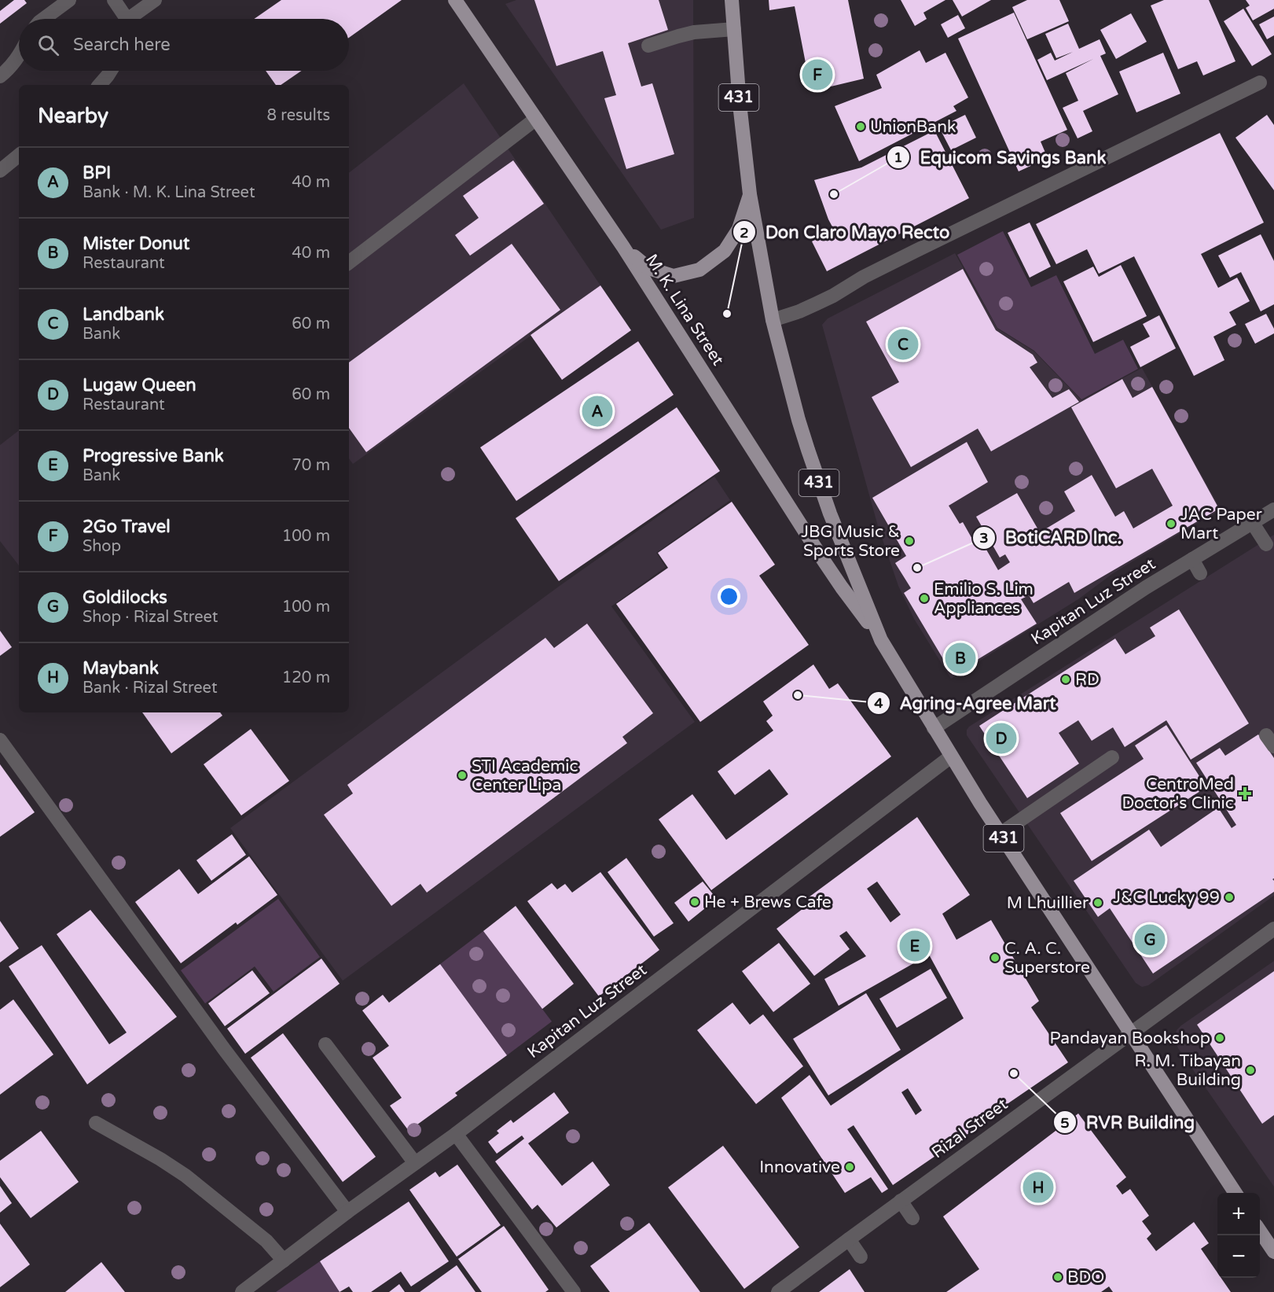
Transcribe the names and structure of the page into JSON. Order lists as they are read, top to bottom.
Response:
{
  "streets": {
    "main road": ["431", "M. K. Lina Street"],
    "street": ["Kapitan Luz Street", "Rizal Street"]
  },
  "crossings": [
    ["431", "M. K. Lina Street"],
    ["431", "Kapitan Luz Street"],
    ["431", "Rizal Street"]
  ],
  "places": {
    "other": [
      "UnionBank",
      "Equicom Savings Bank",
      "Don Claro Mayo Recto",
      "JAC Paper Mart",
      "JBG Music & Sports Store",
      "BotiCARD Inc.",
      "Emilio S. Lim Appliances",
      "RD",
      "Agring-Agree Mart",
      "STI Academic Center Lipa",
      "J&C Lucky 99",
      "He + Brews Cafe",
      "M Lhuillier",
      "C. A. C. Superstore",
      "Pandayan Bookshop",
      "R. M. Tibayan Building",
      "RVR Building",
      "Innovative",
      "BDO"
    ],
    "health": ["CentroMed Doctor's Clinic"]
  },
  "page": {
    "search": "Search here",
    "pins": [
      "F",
      "C",
      "A",
      "B",
      "D",
      "G",
      "E",
      "H"
    ],
    "heading": ["Nearby", "8 results"],
    "list": [
      {
        "mark": "A",
        "name": "BPI",
        "note": "Bank · M. K. Lina Street",
        "value": "40 m"
      },
      {
        "mark": "B",
        "name": "Mister Donut",
        "note": "Restaurant",
        "value": "40 m"
      },
      {
        "mark": "C",
        "name": "Landbank",
        "note": "Bank",
        "value": "60 m"
      },
      {
        "mark": "D",
        "name": "Lugaw Queen",
        "note": "Restaurant",
        "value": "60 m"
      },
      {
        "mark": "E",
        "name": "Progressive Bank",
        "note": "Bank",
        "value": "70 m"
      },
      {
        "mark": "F",
        "name": "2Go Travel",
        "note": "Shop",
        "value": "100 m"
      },
      {
        "mark": "G",
        "name": "Goldilocks",
        "note": "Shop · Rizal Street",
        "value": "100 m"
      },
      {
        "mark": "H",
        "name": "Maybank",
        "note": "Bank · Rizal Street",
        "value": "120 m"
      }
    ],
    "map_buttons": ["+", "−"]
  }
}
